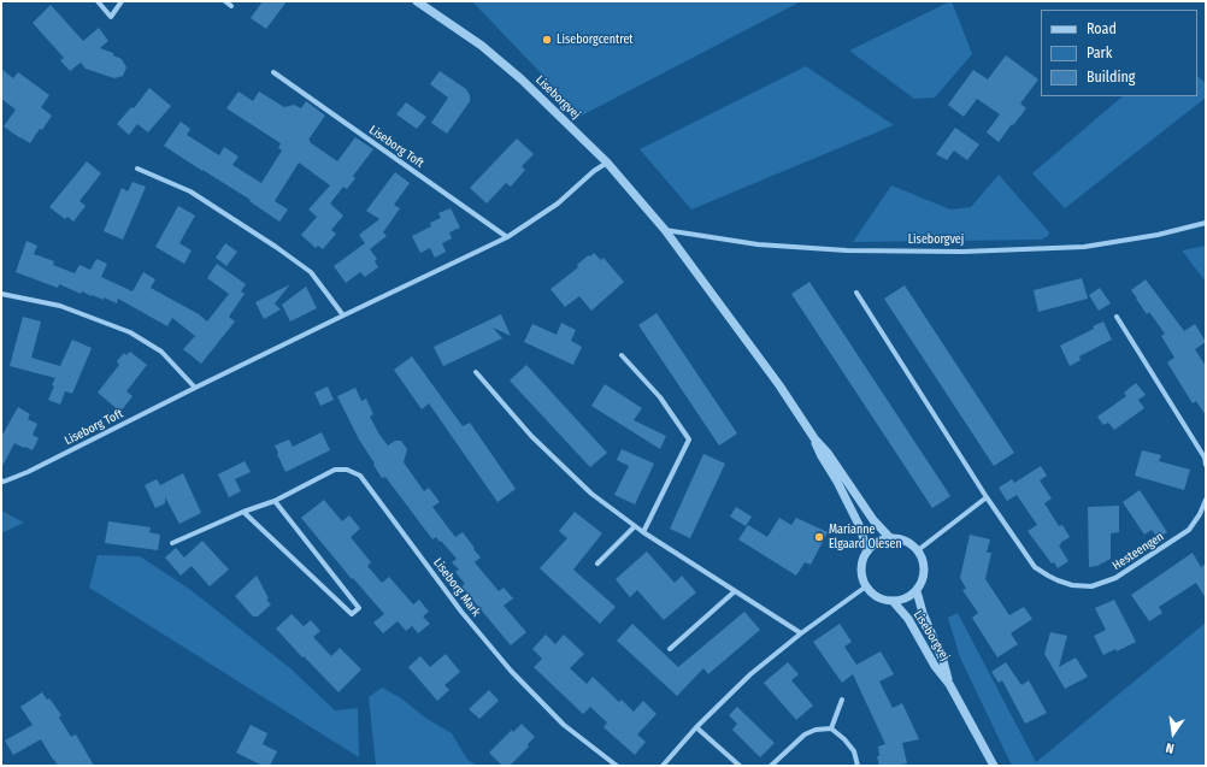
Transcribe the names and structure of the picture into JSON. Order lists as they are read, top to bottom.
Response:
{
  "streets": {
    "street": [
      "Liseborgvej",
      "Liseborg Toft",
      "Hesteengen",
      "Liseborg Mark"
    ]
  },
  "crossings": [
    ["Liseborgvej", "Liseborg Toft"]
  ],
  "places": ["Liseborgcentret", "Marianne Elgaard Olesen"],
  "legend": ["Road", "Park", "Building"],
  "north": "bottom"
}
